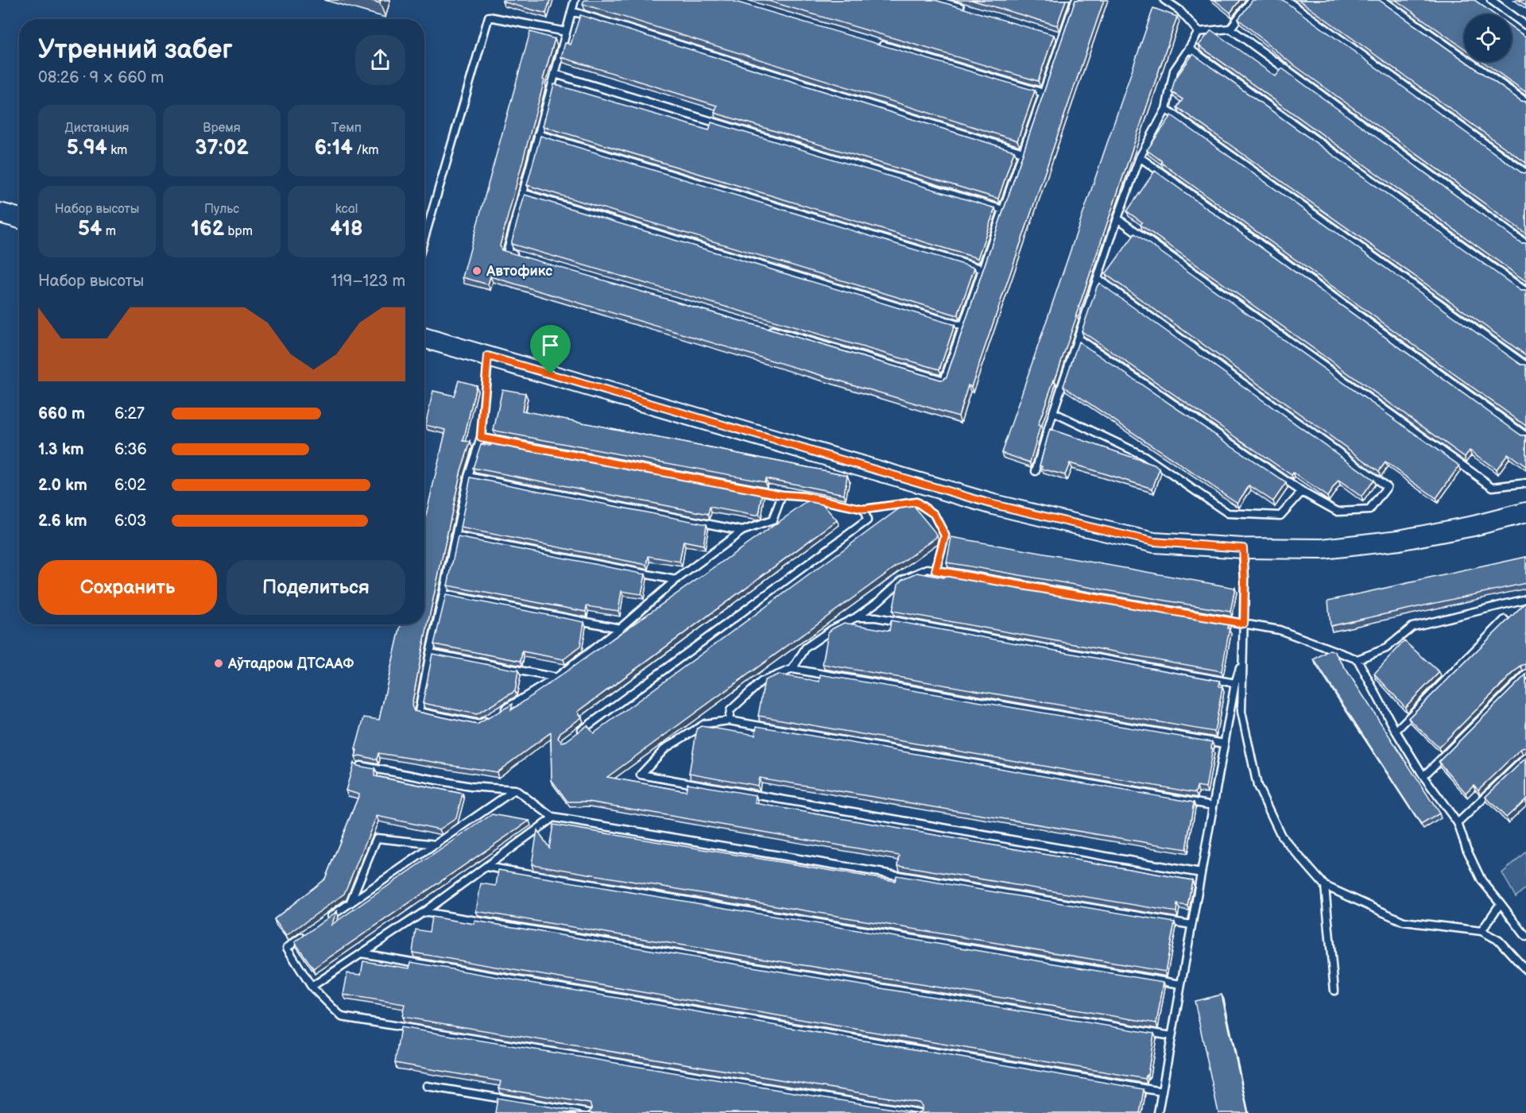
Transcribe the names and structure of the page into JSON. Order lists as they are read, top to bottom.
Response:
{
  "places": ["Автофикс", "Аўтадром ДТСААФ"],
  "page": {
    "heading": ["Утренний забег", "08:26 · 9 × 660 m"],
    "stats": [
      ["Дистанция", "5.94 km"],
      ["Время", "37:02"],
      ["Темп", "6:14 /km"],
      ["Набор высоты", "54 m"],
      ["Пульс", "162 bpm"],
      ["kcal", "418"]
    ],
    "chart": ["Набор высоты", "119–123 m"],
    "list": [
      {
        "name": "660 m",
        "note": "6:27"
      },
      {
        "name": "1.3 km",
        "note": "6:36"
      },
      {
        "name": "2.0 km",
        "note": "6:02"
      },
      {
        "name": "2.6 km",
        "note": "6:03"
      }
    ],
    "buttons": ["Сохранить", "Поделиться"]
  }
}
